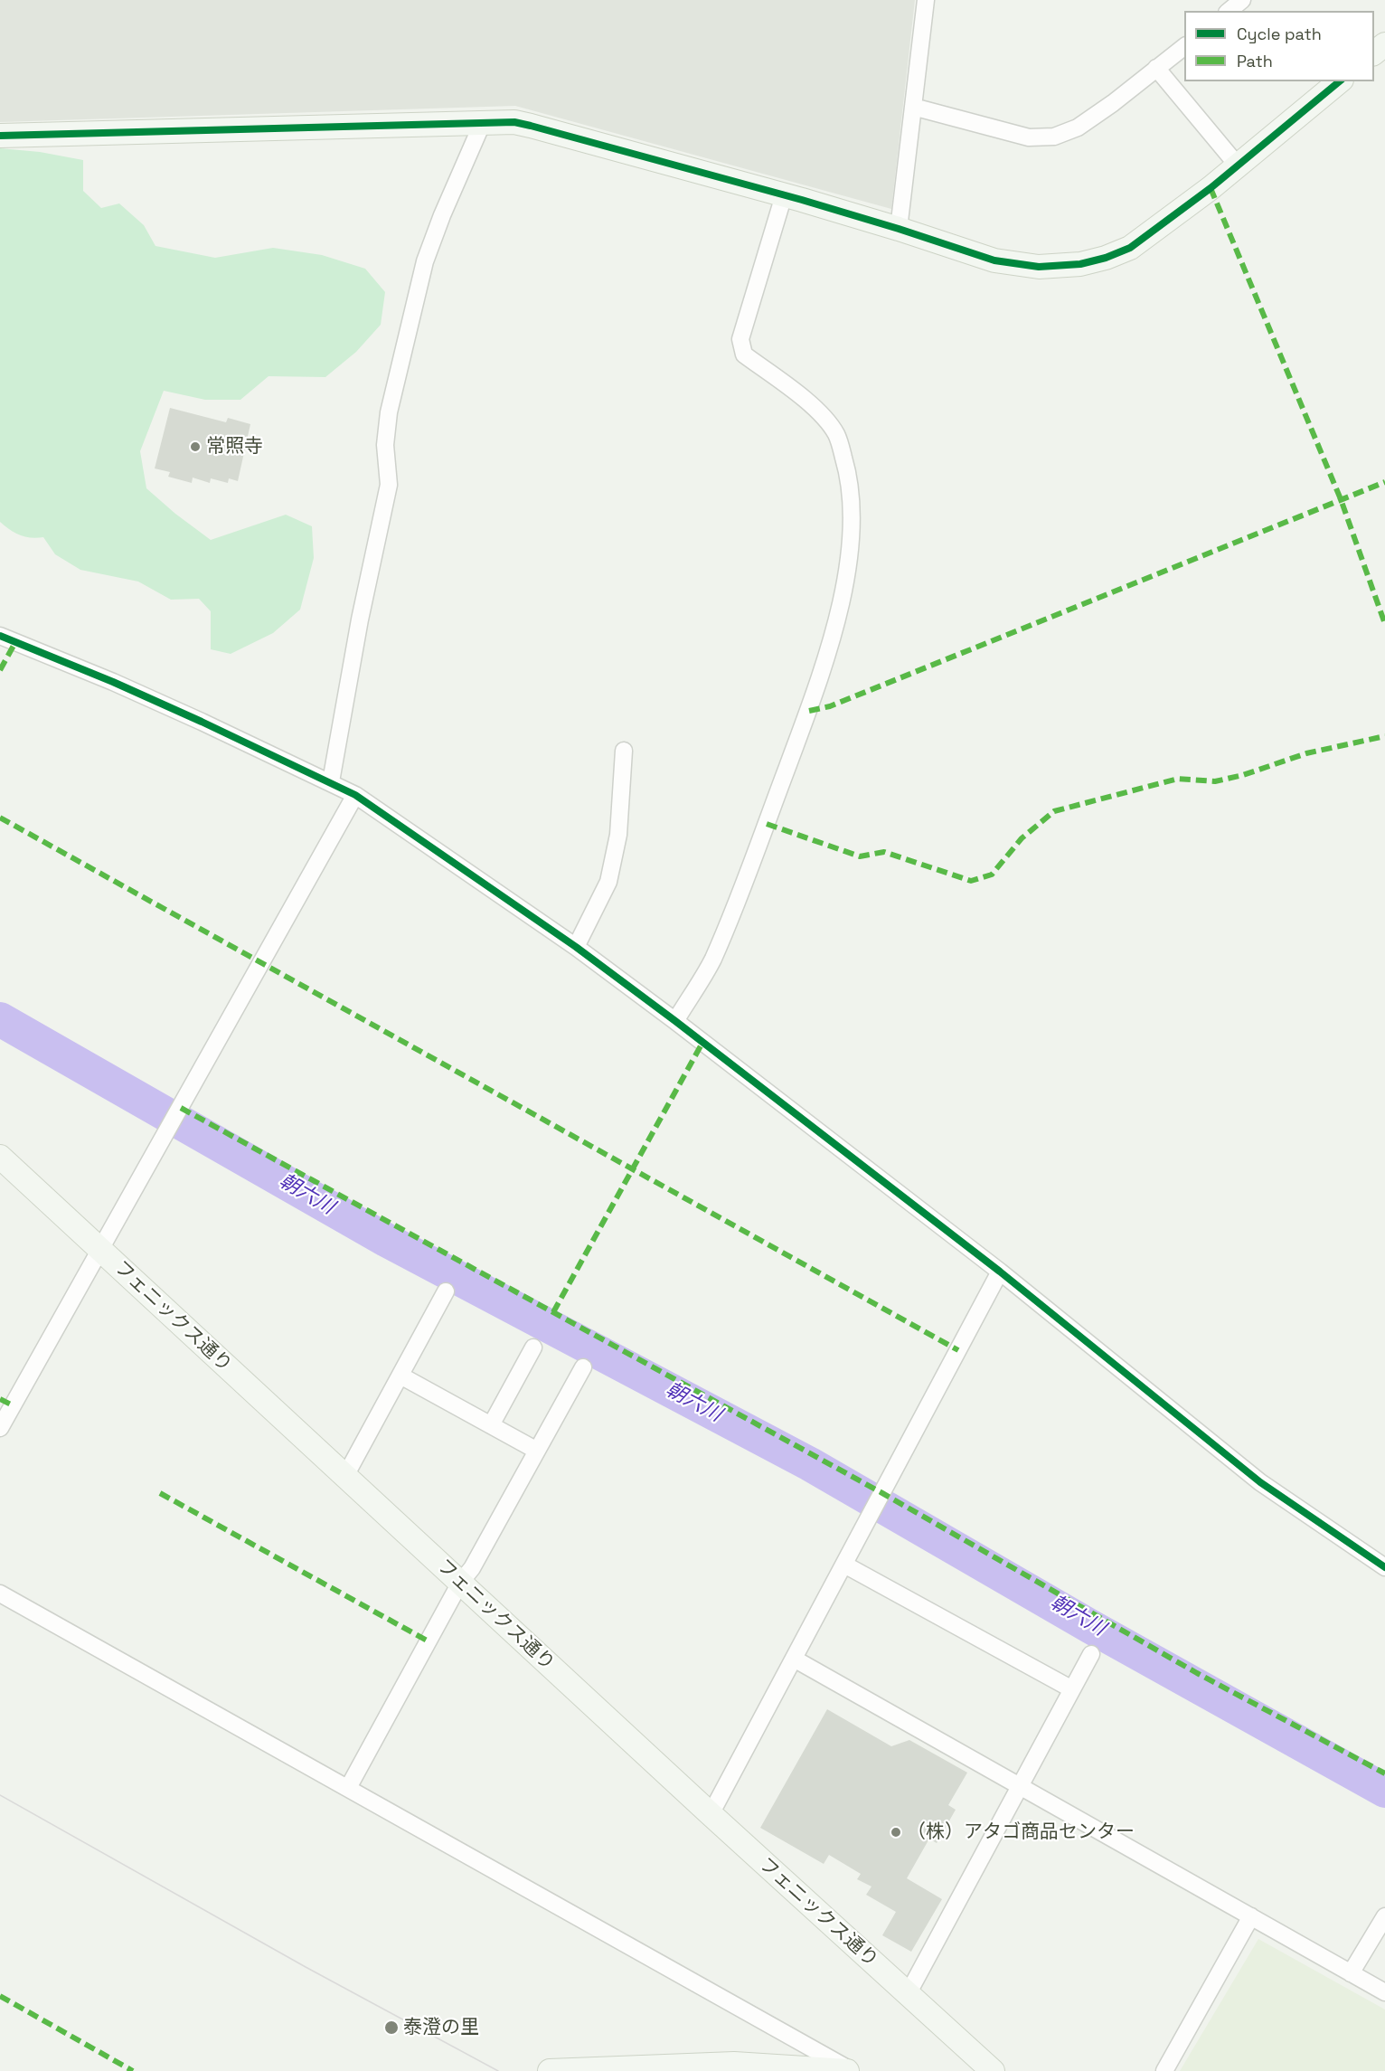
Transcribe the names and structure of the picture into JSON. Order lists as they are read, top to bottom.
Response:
{
  "streets": {
    "main road": ["フェニックス通り"]
  },
  "water": ["朝六川"],
  "places": ["常照寺", "（株）アタゴ商品センター", "泰澄の里"],
  "legend": ["Cycle path", "Path"]
}
